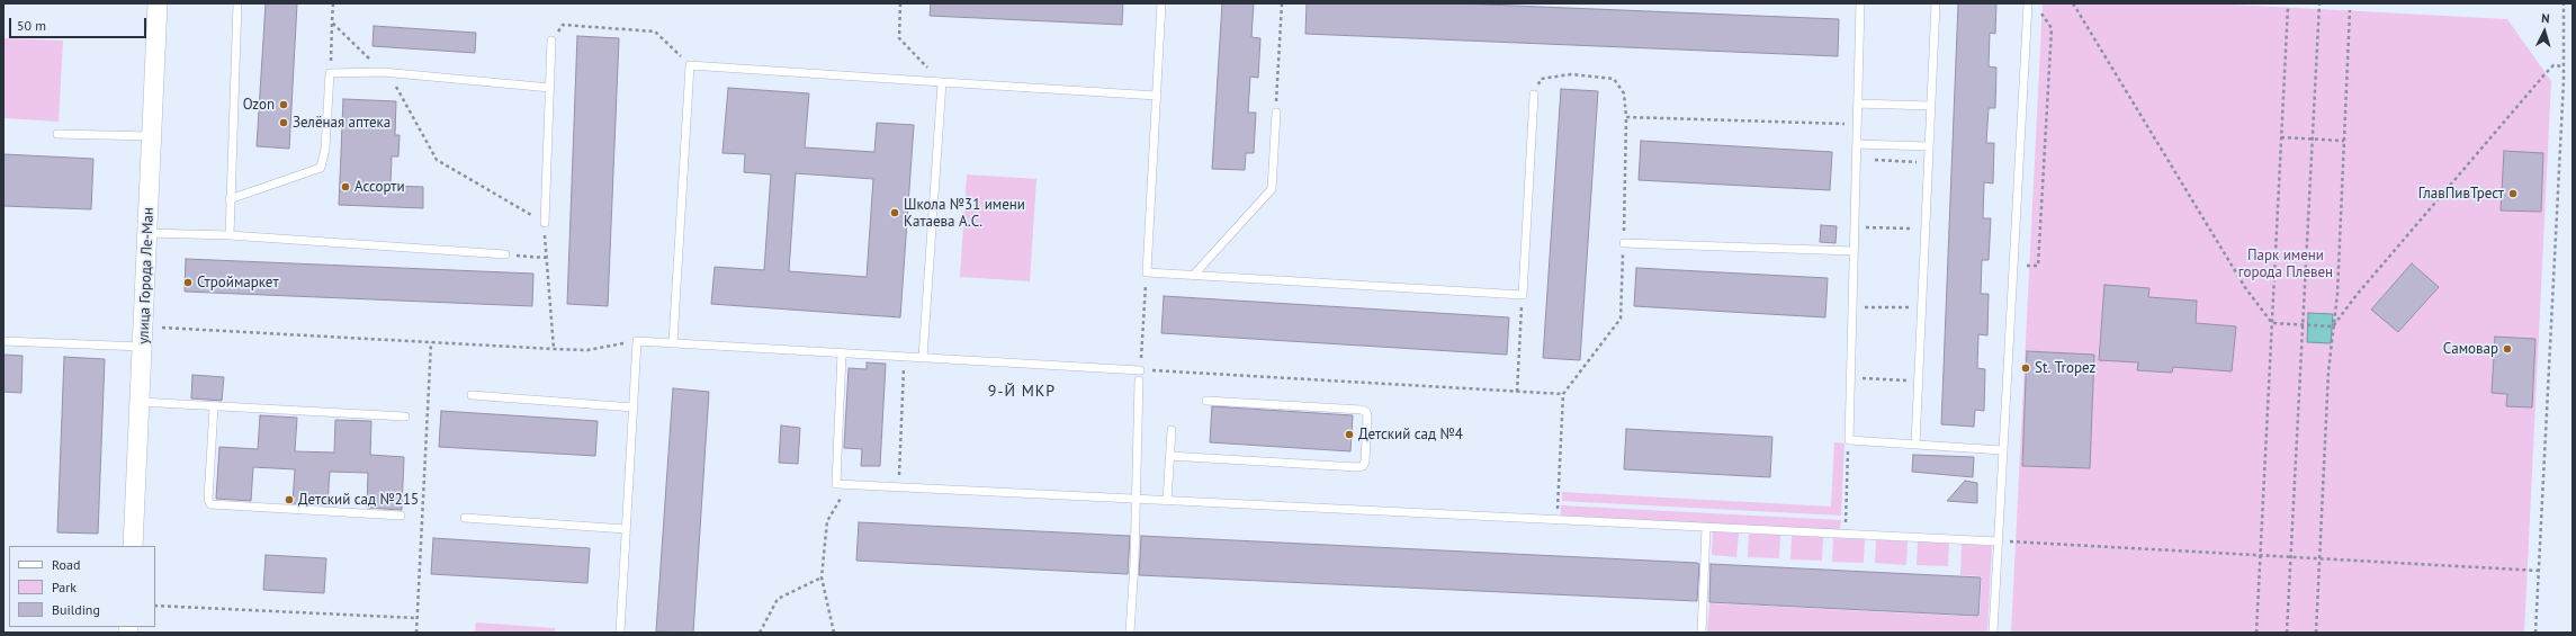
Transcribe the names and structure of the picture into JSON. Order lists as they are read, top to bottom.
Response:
{
  "streets": {
    "street": ["улица Города Ле-Ман"]
  },
  "districts": ["9-Й МКР"],
  "parks": ["Парк имени города Плевен"],
  "places": [
    "Ozon",
    "Зелёная аптека",
    "Ассорти",
    "ГлавПивТрест",
    "Школа №31 имени Катаева А.С.",
    "Строймаркет",
    "Самовар",
    "St. Tropez",
    "Детский сад №4",
    "Детский сад №215"
  ],
  "legend": ["Road", "Park", "Building"],
  "scale_bar": "50 m",
  "north": "top"
}
